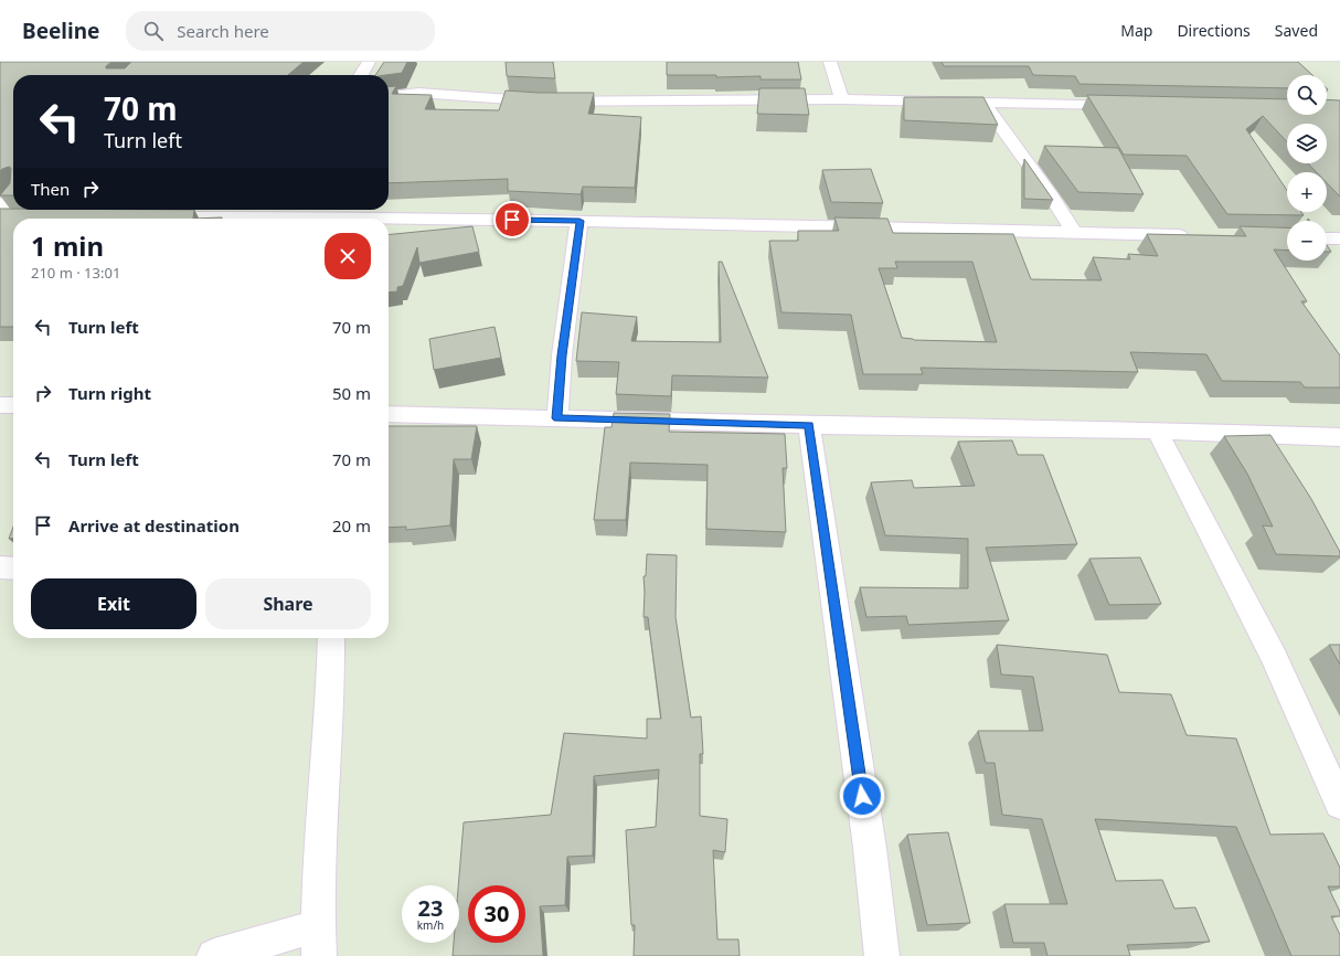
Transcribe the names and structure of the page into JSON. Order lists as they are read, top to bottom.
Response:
{
  "page": {
    "header": "Beeline",
    "search": "Search here",
    "nav": ["Map", "Directions", "Saved"],
    "map_buttons": ["+", "−"],
    "turn": ["70 m", "Turn left"],
    "then": "Then",
    "heading": ["1 min", "210 m · 13:01"],
    "list": [
      {
        "name": "Turn left",
        "value": "70 m"
      },
      {
        "name": "Turn right",
        "value": "50 m"
      },
      {
        "name": "Turn left",
        "value": "70 m"
      },
      {
        "name": "Arrive at destination",
        "value": "20 m"
      }
    ],
    "buttons": ["Exit", "Share"],
    "speed": "23 km/h",
    "limit": "30"
  }
}
